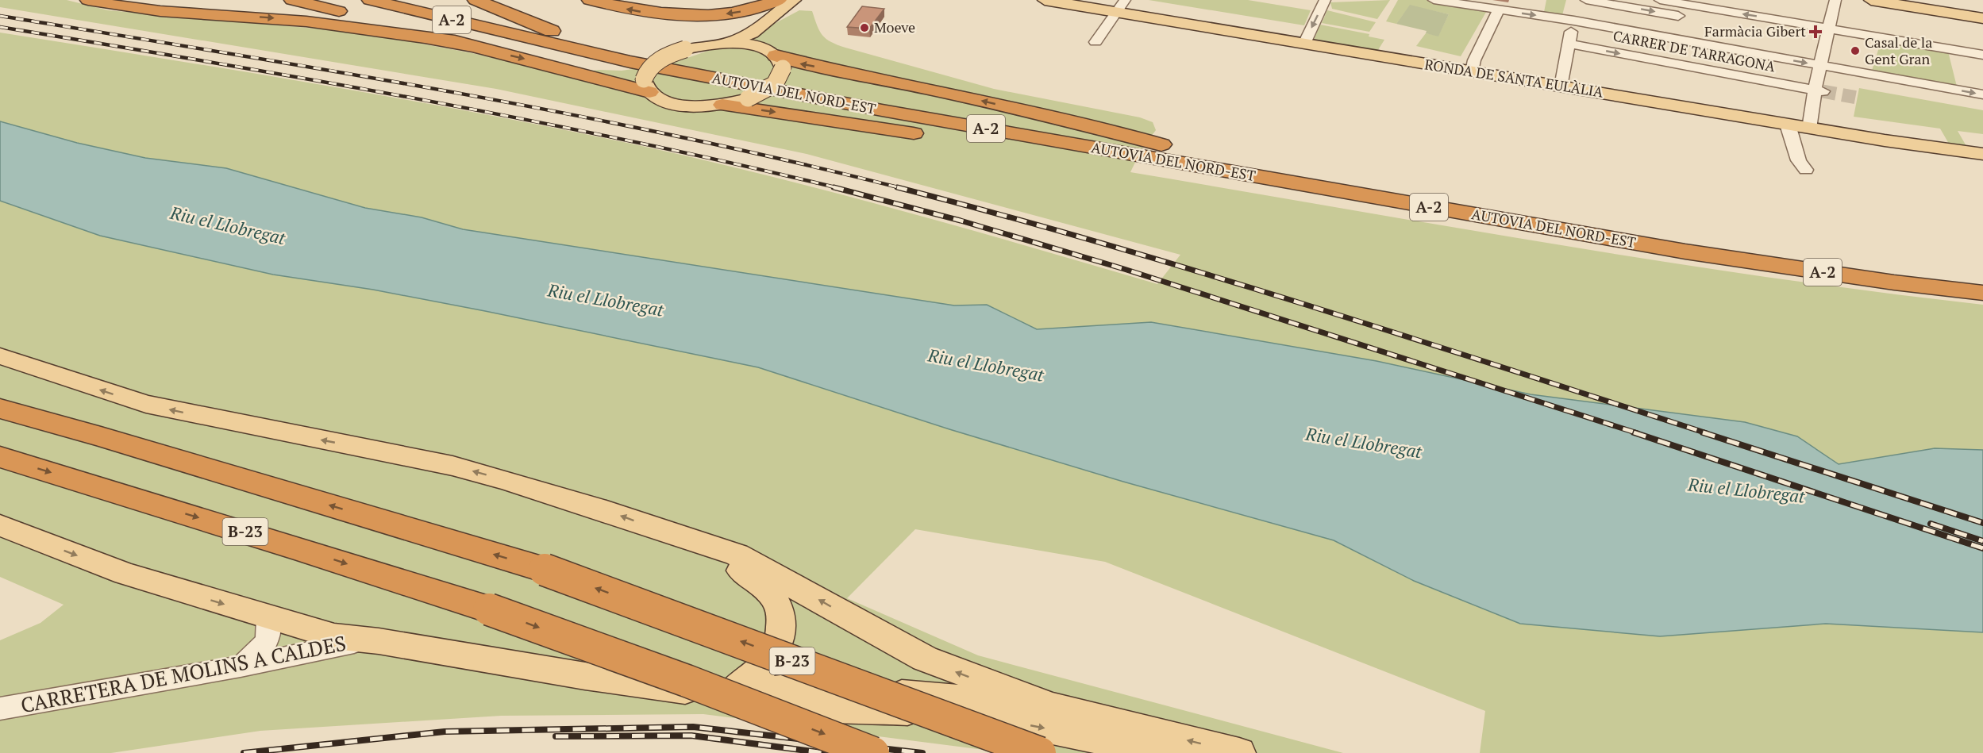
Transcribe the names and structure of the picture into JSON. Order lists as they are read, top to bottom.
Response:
{
  "streets": {
    "highway": ["A-2", "AUTOVIA DEL NORD-EST", "B-23"],
    "main road": ["RONDA DE SANTA EULÀLIA"],
    "street": ["CARRER DE TARRAGONA", "CARRETERA DE MOLINS A CALDES"]
  },
  "water": ["Riu el Llobregat"],
  "places": {
    "other": ["Moeve", "Casal de la Gent Gran"],
    "health": ["Farmàcia Gibert"]
  }
}
